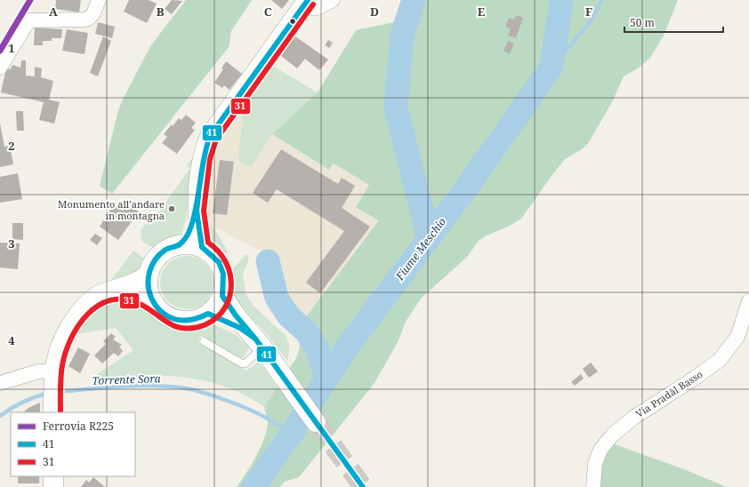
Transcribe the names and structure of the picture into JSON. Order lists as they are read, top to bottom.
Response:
{
  "streets": {
    "street": ["Via Pradàl Basso"]
  },
  "water": ["Fiume Meschio", "Torrente Sora"],
  "places": ["Monumento all'andare in montagna"],
  "lines": ["rail line R225", "transit line 41", "transit line 31"],
  "legend": ["Ferrovia R225", "41", "31"],
  "scale_bar": "50 m",
  "grid": {
    "columns": [
      "A",
      "B",
      "C",
      "D",
      "E",
      "F"
    ],
    "rows": [
      "1",
      "2",
      "3",
      "4"
    ]
  }
}
